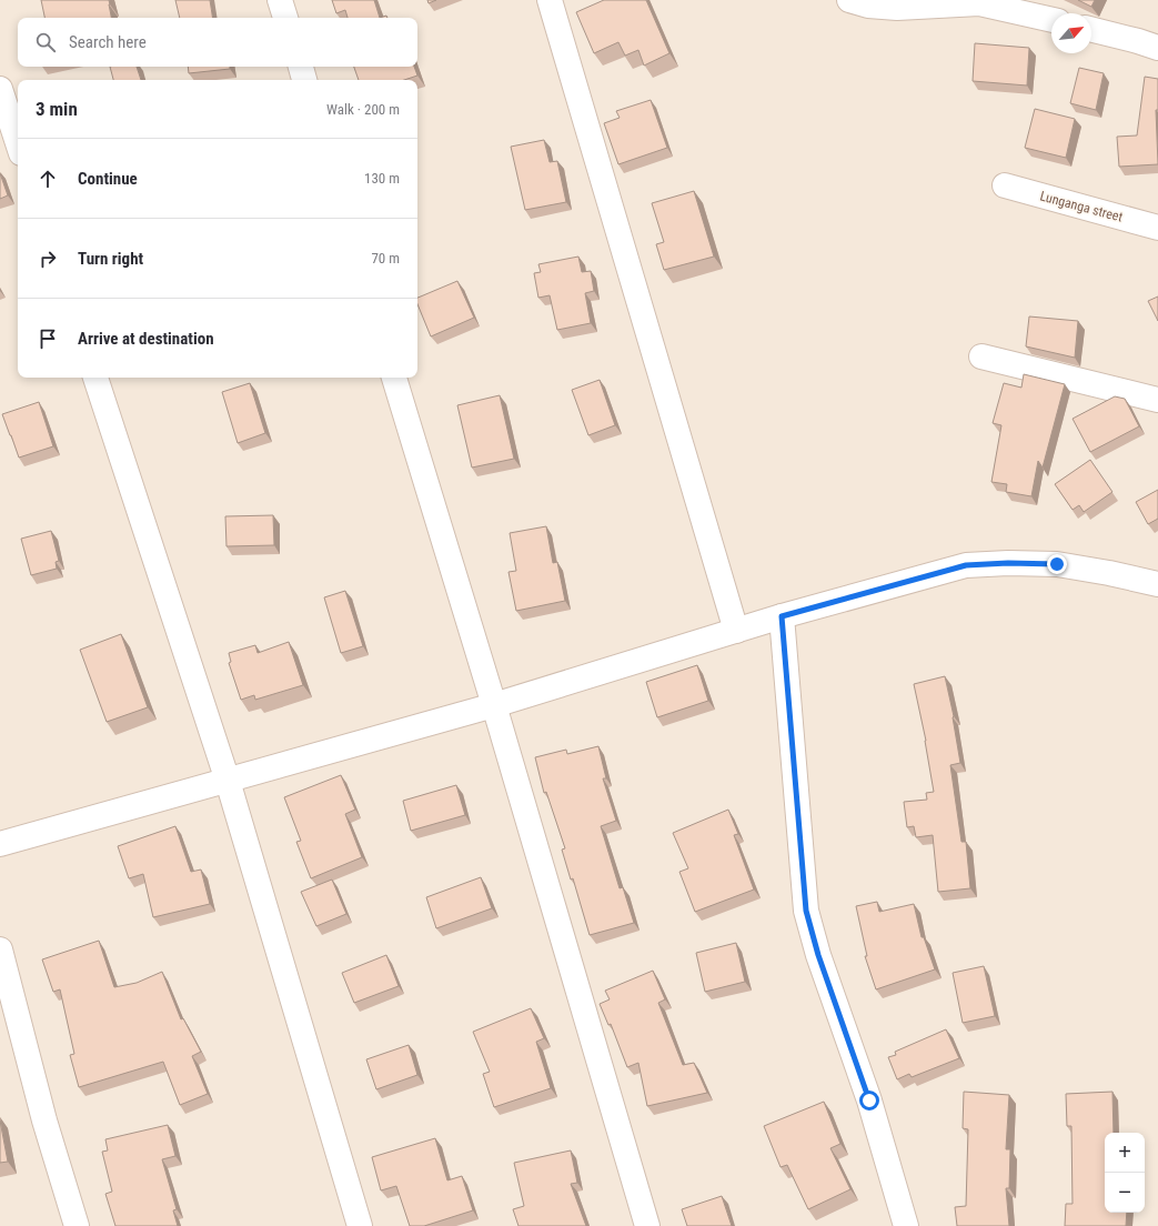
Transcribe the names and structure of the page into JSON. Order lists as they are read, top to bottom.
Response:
{
  "streets": {
    "street": ["Lunganga street"]
  },
  "north": "top right",
  "page": {
    "search": "Search here",
    "heading": ["3 min", "Walk · 200 m"],
    "list": [
      ["Continue", "130 m"],
      ["Turn right", "70 m"],
      "Arrive at destination"
    ],
    "map_buttons": ["+", "−"]
  }
}
